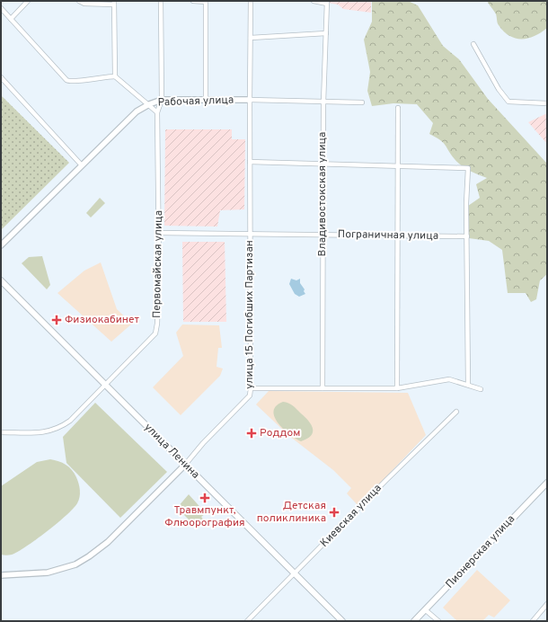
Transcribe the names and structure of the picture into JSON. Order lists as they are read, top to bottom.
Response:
{
  "streets": {
    "main road": ["улица Ленина", "Пионерская улица"],
    "street": [
      "Рабочая улица",
      "Владивостокская улица",
      "Пограничная улица",
      "Первомайская улица",
      "улица 15 Погибших Партизан",
      "Киевская улица"
    ]
  },
  "crossings": [
    ["Рабочая улица", "Владивостокская улица"],
    ["Рабочая улица", "Первомайская улица"],
    ["Рабочая улица", "улица 15 Погибших Партизан"],
    ["Владивостокская улица", "Пограничная улица"],
    ["Пограничная улица", "Первомайская улица"],
    ["Пограничная улица", "улица 15 Погибших Партизан"],
    ["Первомайская улица", "улица Ленина"],
    ["улица 15 Погибших Партизан", "улица Ленина"],
    ["улица Ленина", "Киевская улица"]
  ],
  "places": {
    "health": [
      "Физиокабинет",
      "Роддом",
      "Травмпункт, Флюорография",
      "Детская поликлиника"
    ]
  }
}
